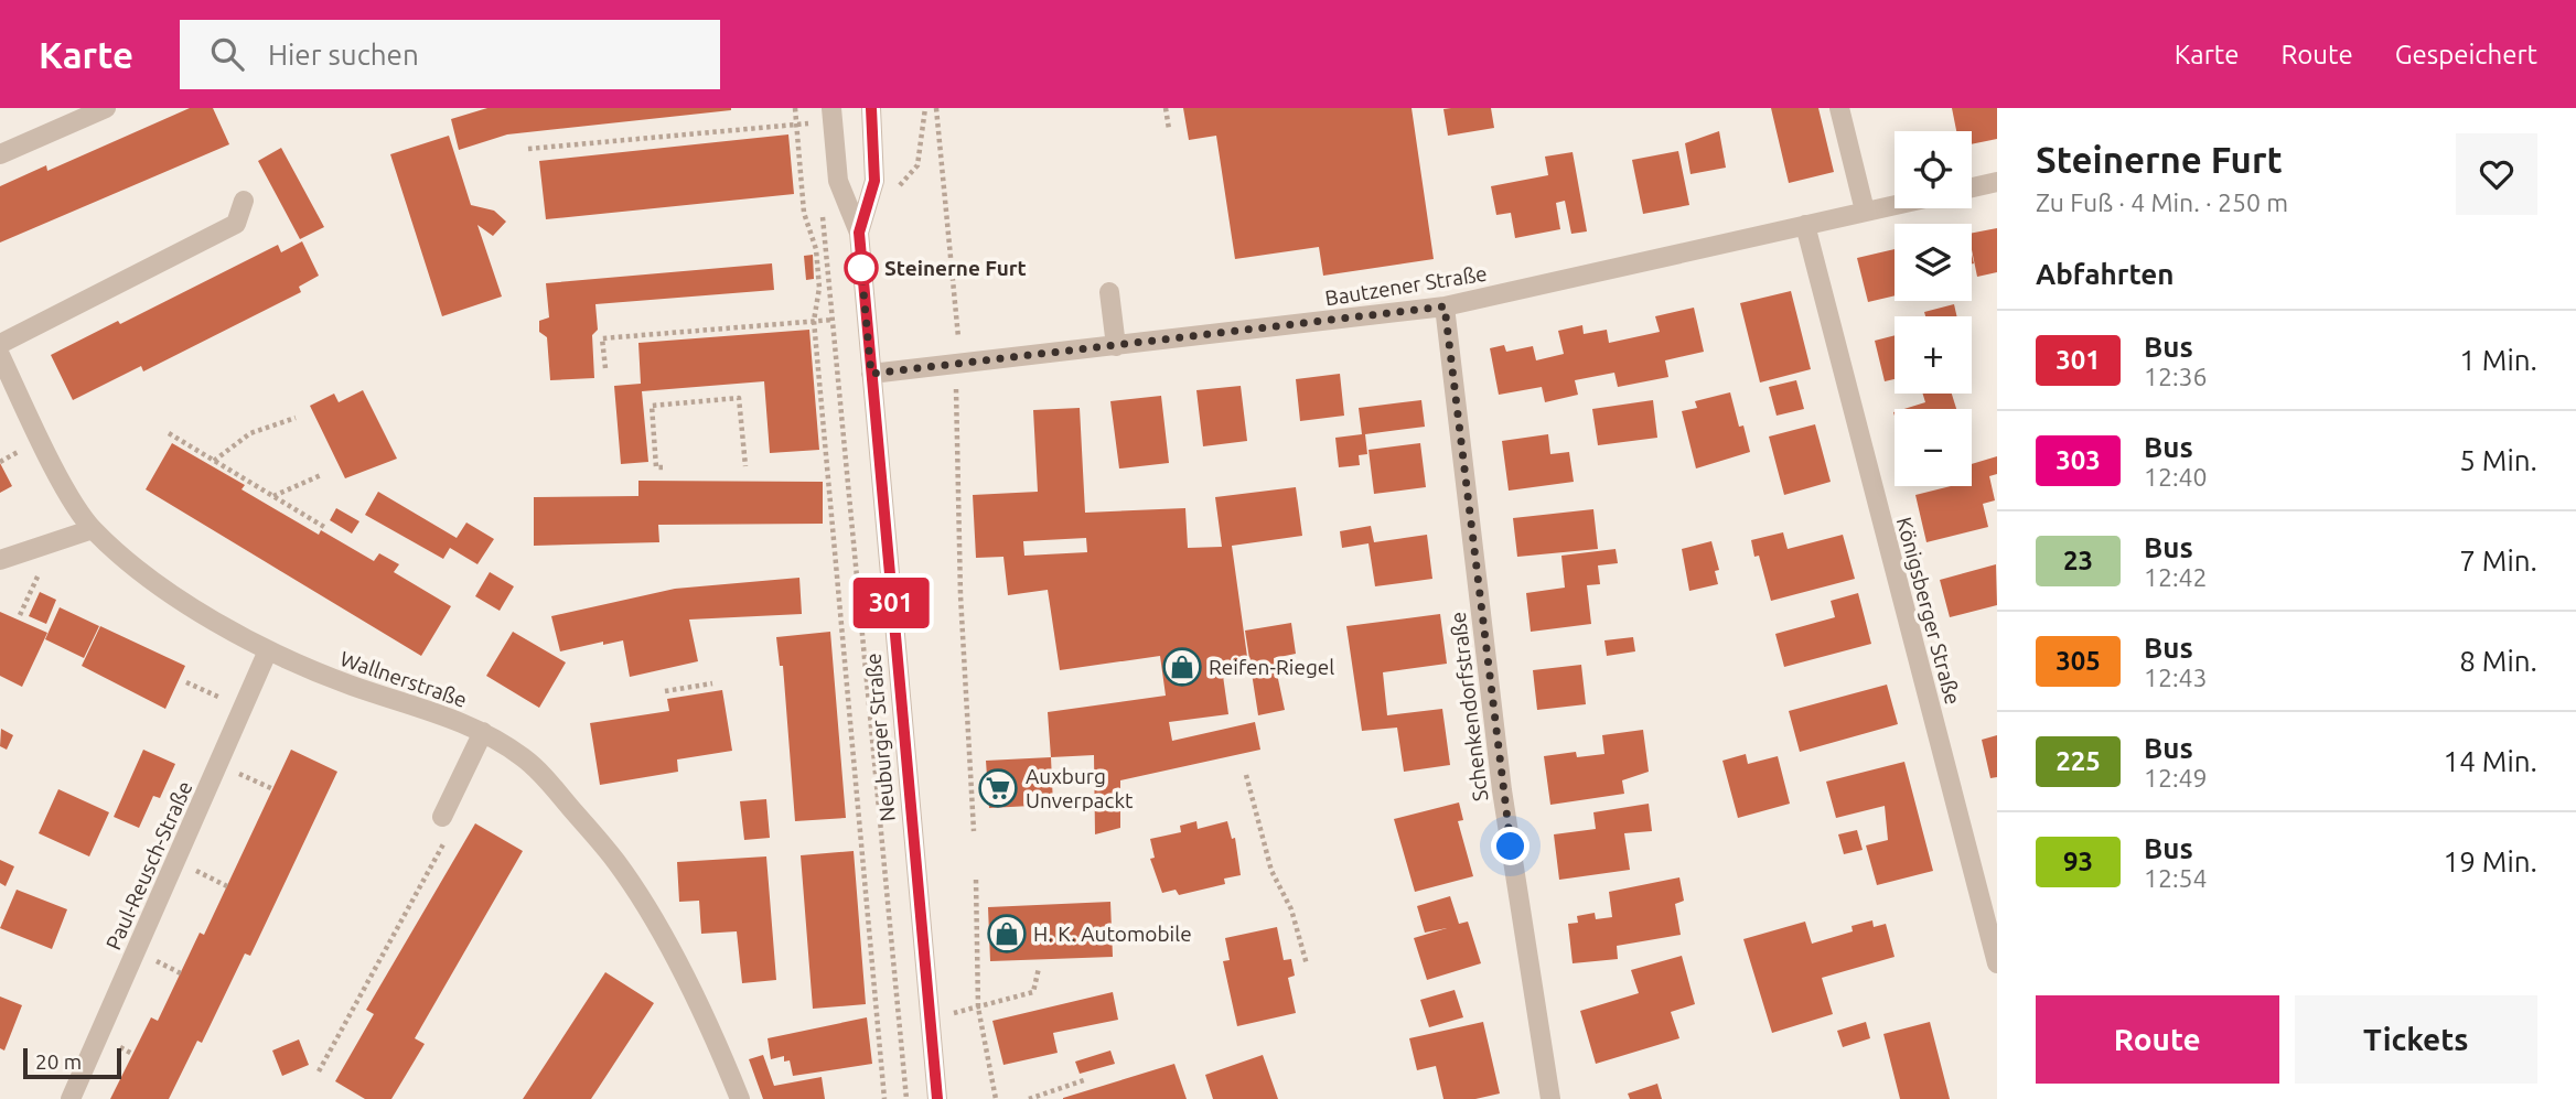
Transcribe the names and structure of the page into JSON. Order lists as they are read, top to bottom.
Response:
{
  "streets": {
    "street": [
      "Bautzener Straße",
      "Königsberger Straße",
      "Wallnerstraße",
      "Schenkendorfstraße",
      "Neuburger Straße",
      "Paul-Reusch-Straße"
    ]
  },
  "crossings": [
    ["Bautzener Straße", "Königsberger Straße"],
    ["Bautzener Straße", "Schenkendorfstraße"],
    ["Bautzener Straße", "Neuburger Straße"],
    ["Wallnerstraße", "Paul-Reusch-Straße"]
  ],
  "places": {
    "other": ["Steinerne Furt"],
    "shop": ["Reifen-Riegel", "H. K. Automobile"],
    "supermarket": ["Auxburg Unverpackt"]
  },
  "lines": ["bus line 301"],
  "scale_bar": "20 m",
  "page": {
    "header": "Karte",
    "search": "Hier suchen",
    "nav": ["Karte", "Route", "Gespeichert"],
    "on_map": "301",
    "heading": [
      ["Steinerne Furt", "Zu Fuß · 4 Min. · 250 m"],
      "Abfahrten"
    ],
    "map_buttons": ["+", "−"],
    "list": [
      {
        "mark": "301",
        "name": "Bus",
        "note": "12:36",
        "value": "1 Min."
      },
      {
        "mark": "303",
        "name": "Bus",
        "note": "12:40",
        "value": "5 Min."
      },
      {
        "mark": "23",
        "name": "Bus",
        "note": "12:42",
        "value": "7 Min."
      },
      {
        "mark": "305",
        "name": "Bus",
        "note": "12:43",
        "value": "8 Min."
      },
      {
        "mark": "225",
        "name": "Bus",
        "note": "12:49",
        "value": "14 Min."
      },
      {
        "mark": "93",
        "name": "Bus",
        "note": "12:54",
        "value": "19 Min."
      }
    ],
    "buttons": ["Route", "Tickets"],
    "scale": "20 m"
  }
}
